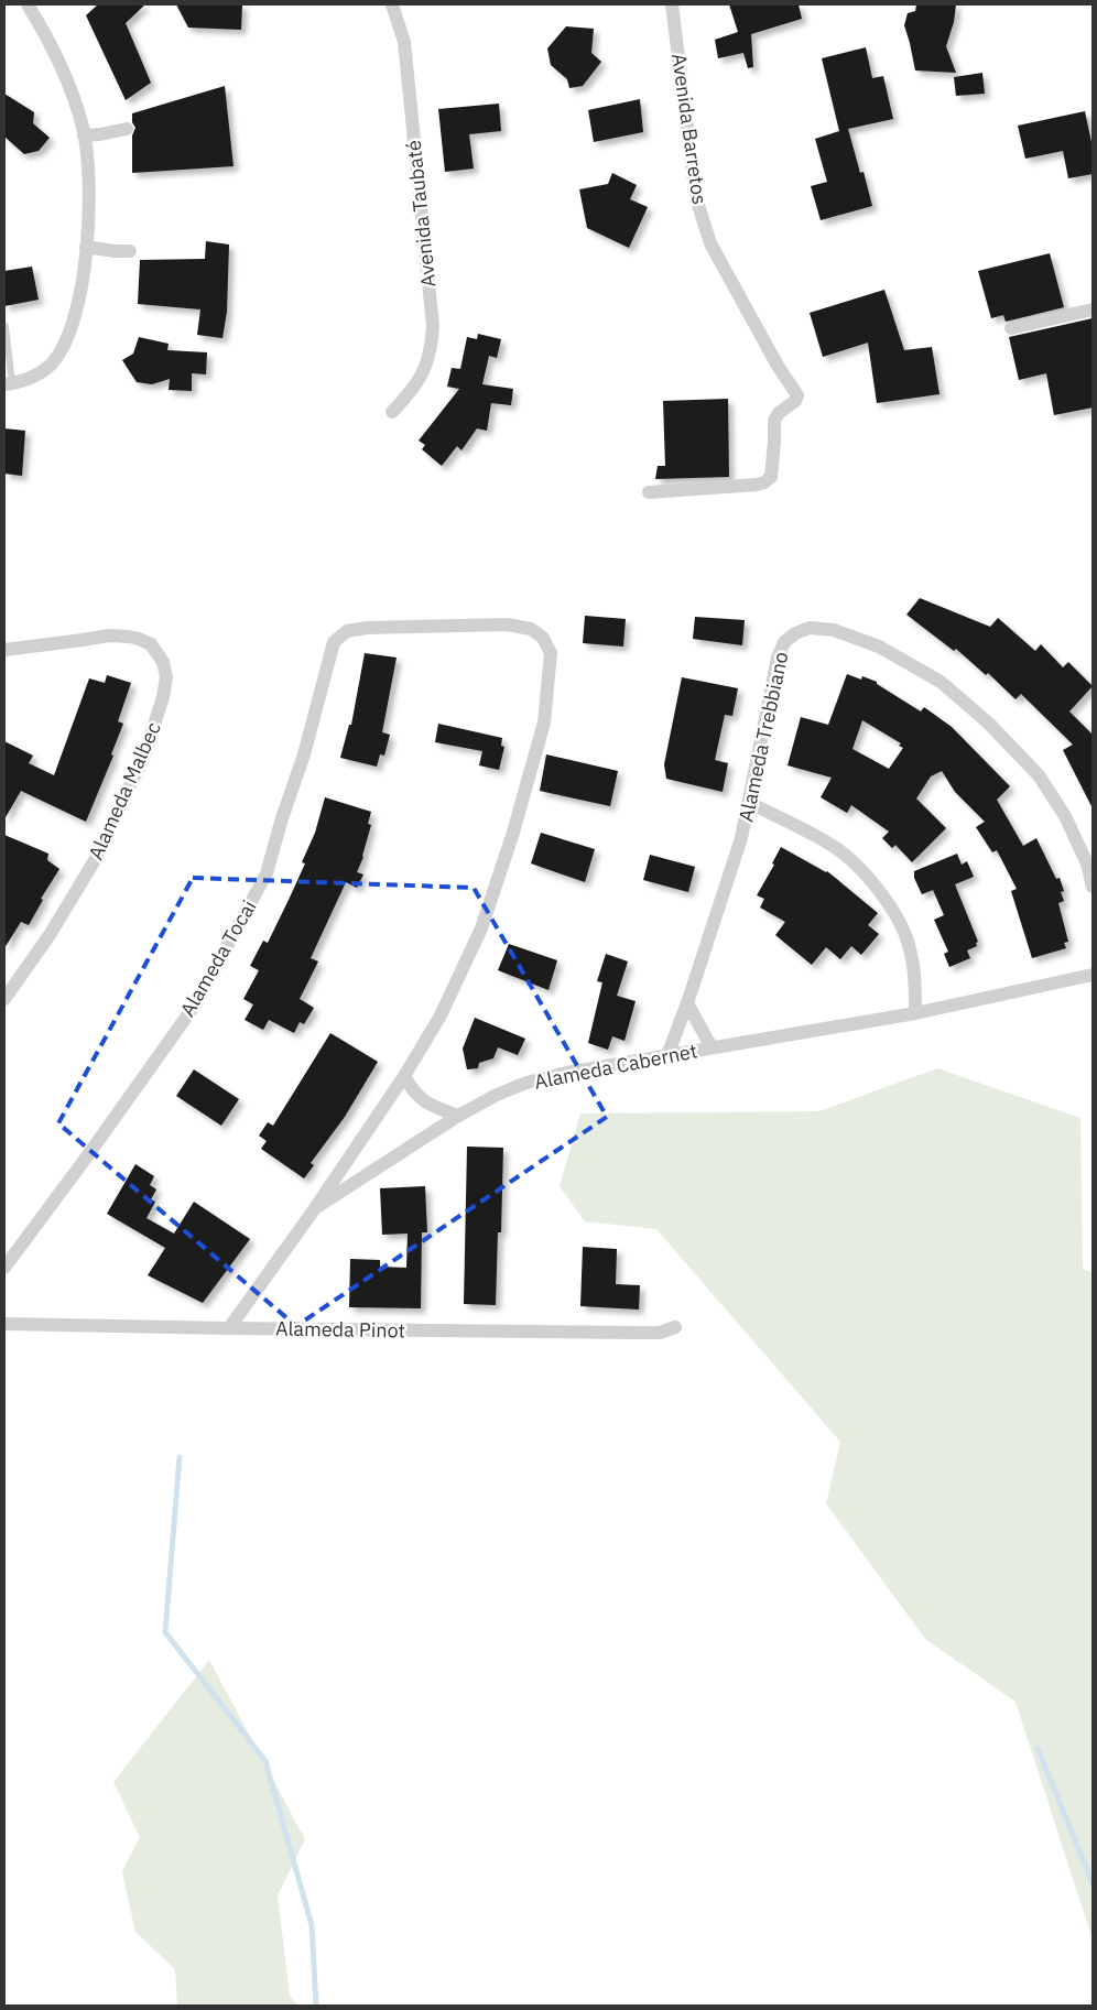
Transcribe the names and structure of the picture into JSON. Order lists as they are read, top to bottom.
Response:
{
  "streets": {
    "street": [
      "Avenida Barretos",
      "Avenida Taubaté",
      "Alameda Trebbiano",
      "Alameda Malbec",
      "Alameda Tocai",
      "Alameda Cabernet",
      "Alameda Pinot"
    ]
  },
  "crossings": [
    ["Alameda Trebbiano", "Alameda Cabernet"],
    ["Alameda Tocai", "Alameda Cabernet"],
    ["Alameda Cabernet", "Alameda Pinot"]
  ]
}
